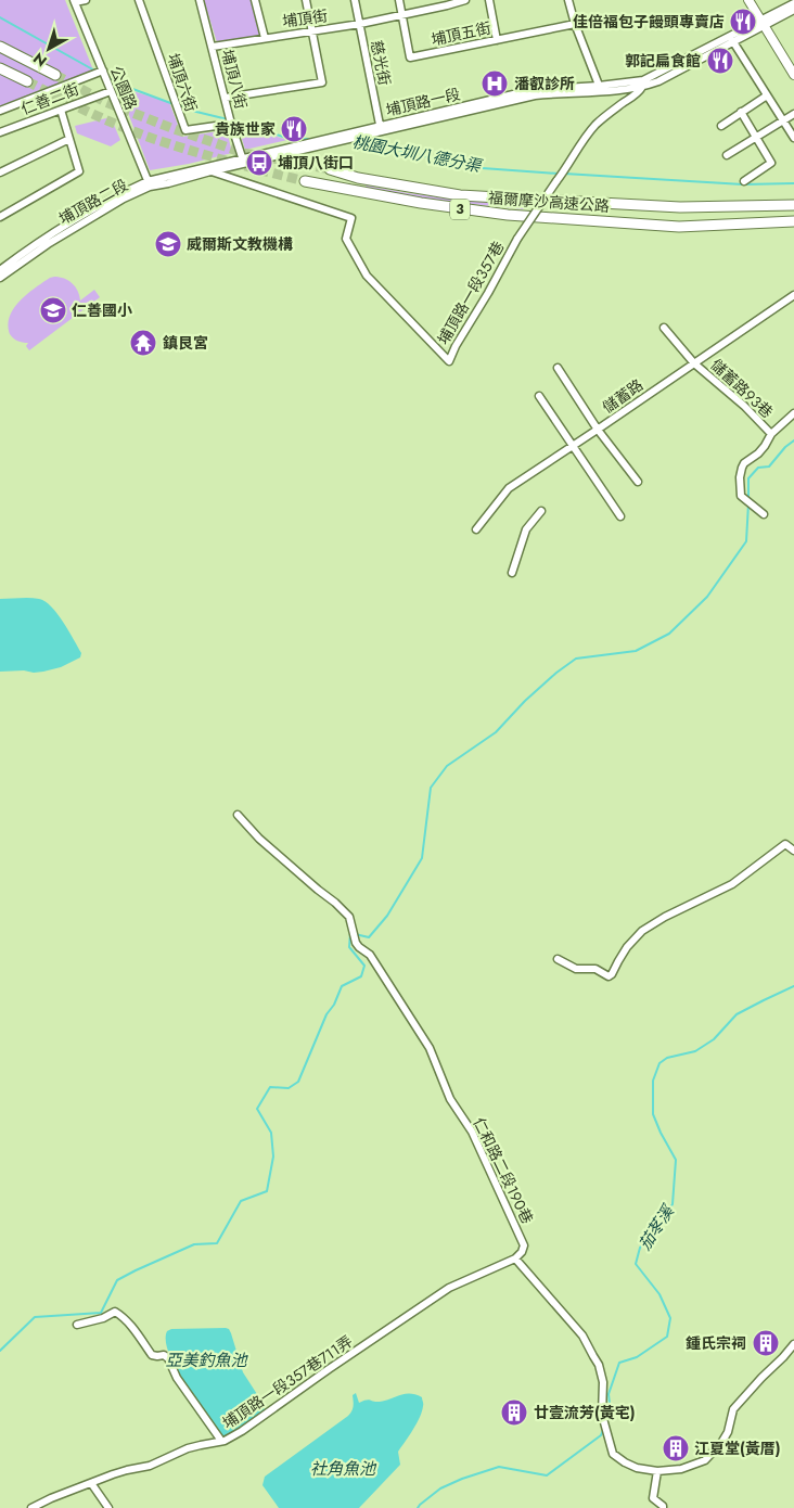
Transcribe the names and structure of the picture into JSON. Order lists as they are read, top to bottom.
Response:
{
  "streets": {
    "highway": ["福爾摩沙高速公路", "3"],
    "street": [
      "埔頂街",
      "埔頂五街",
      "慈光街",
      "埔頂八街",
      "埔頂六街",
      "公園路",
      "仁善二街",
      "埔頂路一段",
      "埔頂路二段",
      "埔頂路一段357巷",
      "儲蓄路93巷",
      "儲蓄路",
      "仁和路二段190巷",
      "埔頂路一段357巷711弄"
    ]
  },
  "crossings": [
    ["埔頂街", "埔頂五街"],
    ["埔頂街", "慈光街"],
    ["埔頂街", "埔頂八街"],
    ["慈光街", "埔頂路一段"],
    ["埔頂八街", "埔頂六街"],
    ["埔頂八街", "埔頂路一段"],
    ["公園路", "仁善二街"],
    ["公園路", "埔頂路二段"],
    ["埔頂路一段", "埔頂路二段"],
    ["埔頂路一段", "埔頂路一段357巷"],
    ["埔頂路二段", "埔頂路一段357巷"],
    ["儲蓄路93巷", "儲蓄路"],
    ["仁和路二段190巷", "埔頂路一段357巷711弄"]
  ],
  "water": [
    "桃園大圳八德分渠",
    "茄苳溪",
    "亞美釣魚池",
    "社角魚池"
  ],
  "places": {
    "restaurant": ["佳倍福包子饅頭專賣店", "郭記扁食館", "貴族世家"],
    "hospital": ["潘叡診所"],
    "bus stop": ["埔頂八街口"],
    "school or university": ["威爾斯文教機構", "仁善國小"],
    "temple": ["鎮艮宮"],
    "building": ["鍾氏宗祠", "廿壹流芳(黃宅)", "江夏堂(黃厝)"]
  },
  "north": "bottom left"
}
